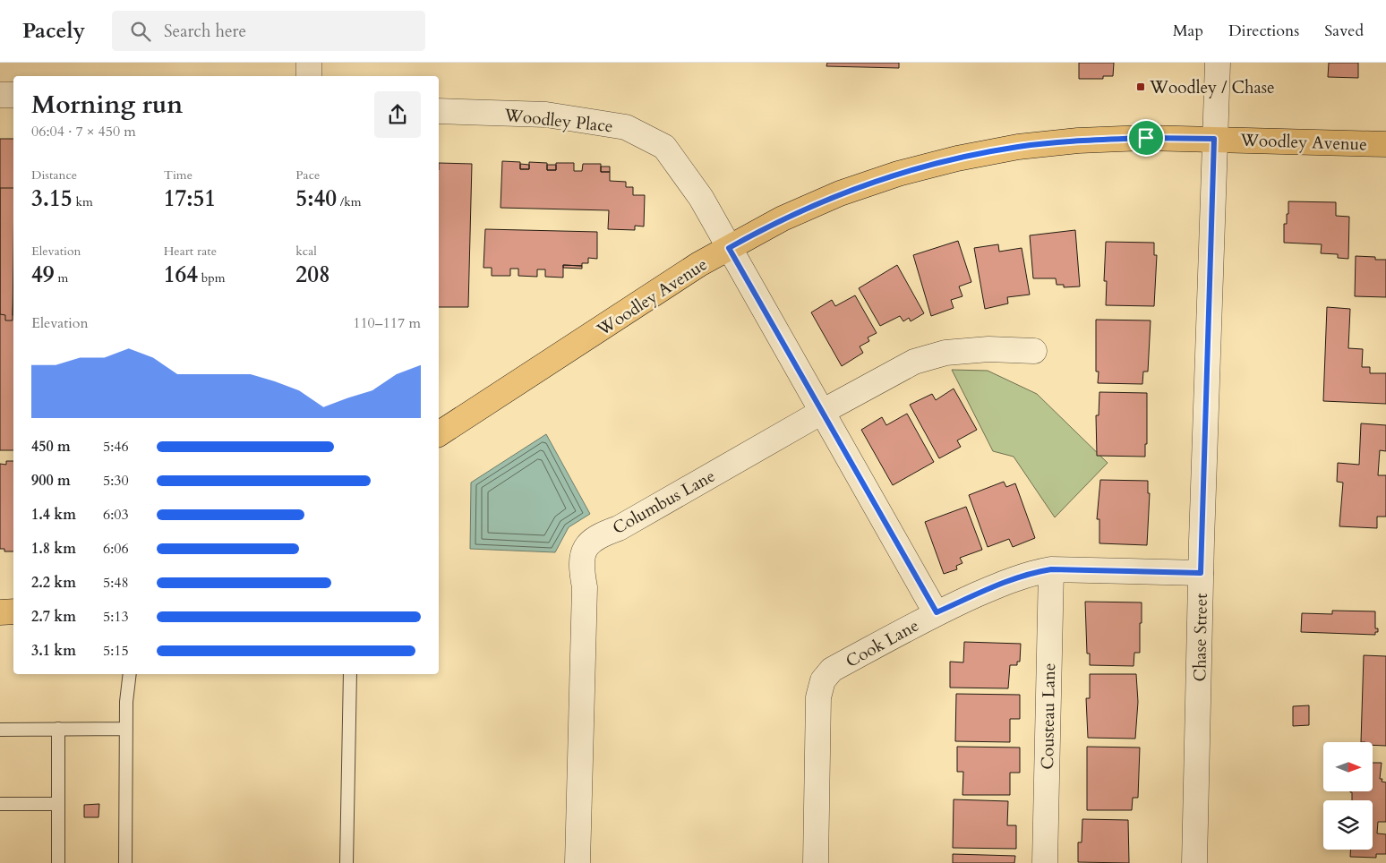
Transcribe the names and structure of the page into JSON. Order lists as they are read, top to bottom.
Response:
{
  "streets": {
    "main road": ["Woodley Avenue"],
    "street": [
      "Woodley Place",
      "Columbus Lane",
      "Chase Street",
      "Cook Lane",
      "Cousteau Lane"
    ]
  },
  "crossings": [
    ["Woodley Place", "Woodley Avenue"],
    ["Woodley Place", "Columbus Lane"],
    ["Woodley Place", "Cook Lane"],
    ["Woodley Avenue", "Chase Street"],
    ["Chase Street", "Cook Lane"],
    ["Cook Lane", "Cousteau Lane"]
  ],
  "places": {
    "transit": ["Woodley / Chase"]
  },
  "north": "right",
  "page": {
    "header": "Pacely",
    "search": "Search here",
    "nav": ["Map", "Directions", "Saved"],
    "heading": ["Morning run", "06:04 · 7 × 450 m"],
    "stats": [
      ["Distance", "3.15 km"],
      ["Time", "17:51"],
      ["Pace", "5:40 /km"],
      ["Elevation", "49 m"],
      ["Heart rate", "164 bpm"],
      ["kcal", "208"]
    ],
    "chart": ["Elevation", "110–117 m"],
    "list": [
      {
        "name": "450 m",
        "note": "5:46"
      },
      {
        "name": "900 m",
        "note": "5:30"
      },
      {
        "name": "1.4 km",
        "note": "6:03"
      },
      {
        "name": "1.8 km",
        "note": "6:06"
      },
      {
        "name": "2.2 km",
        "note": "5:48"
      },
      {
        "name": "2.7 km",
        "note": "5:13"
      },
      {
        "name": "3.1 km",
        "note": "5:15"
      }
    ]
  }
}
